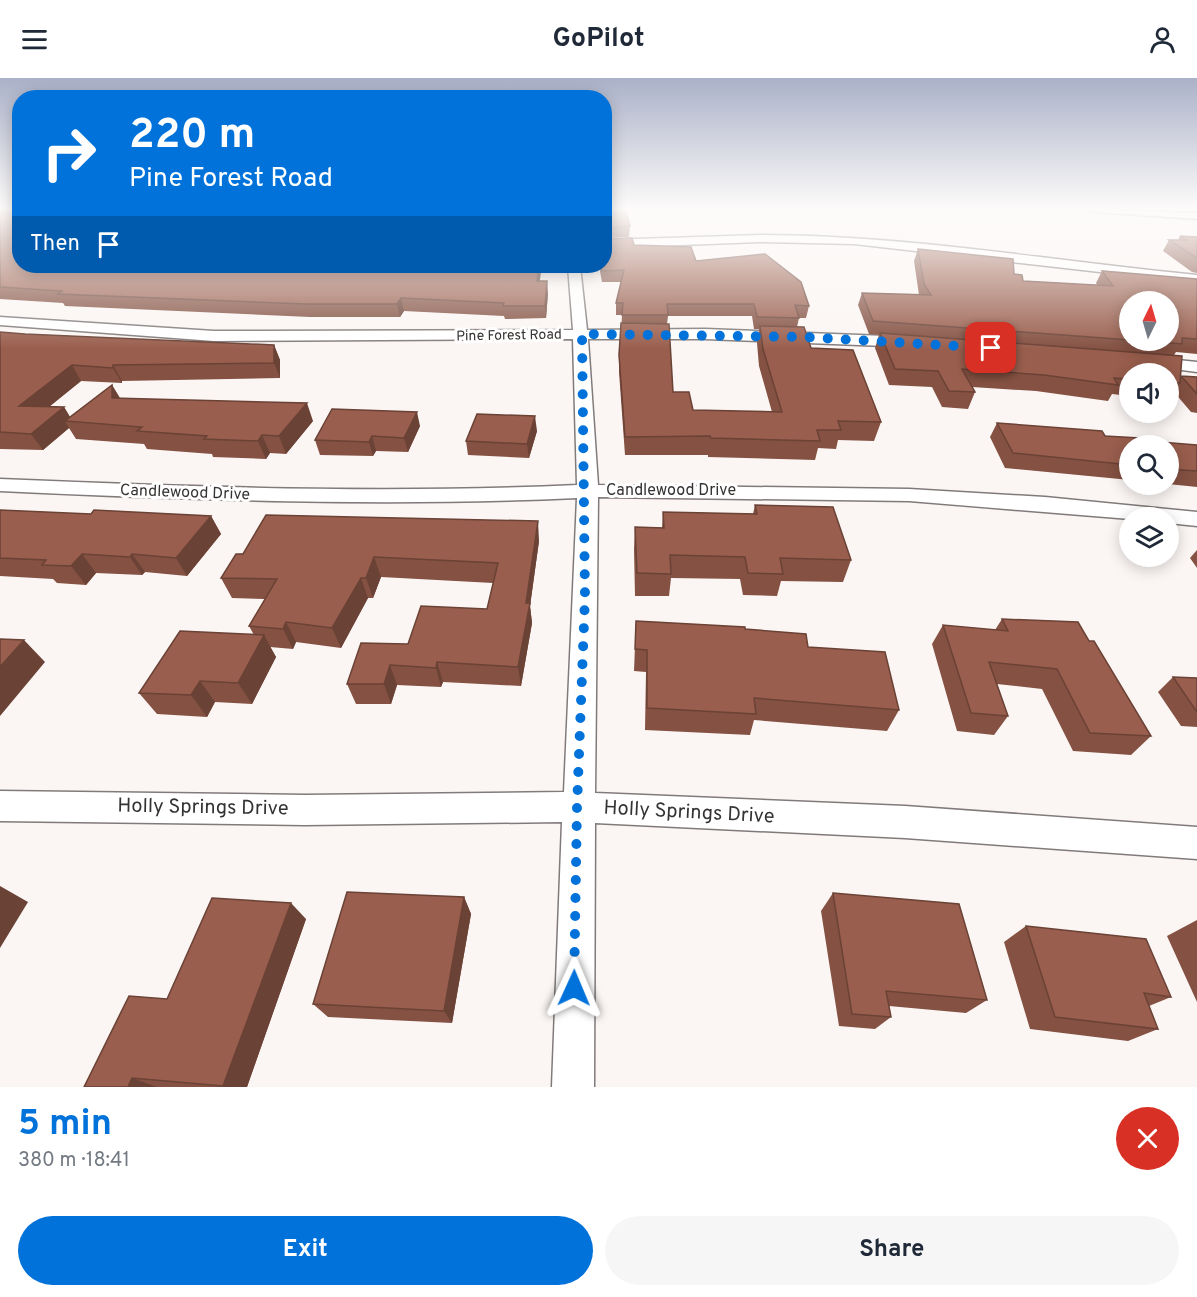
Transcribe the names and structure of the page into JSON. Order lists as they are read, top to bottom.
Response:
{
  "streets": {
    "street": ["Pine Forest Road", "Candlewood Drive", "Holly Springs Drive"]
  },
  "north": "top",
  "page": {
    "header": "GoPilot",
    "turn": ["220 m", "Pine Forest Road"],
    "then": "Then",
    "heading": ["5 min", "380 m · 18:41"],
    "buttons": ["Exit", "Share"]
  }
}
